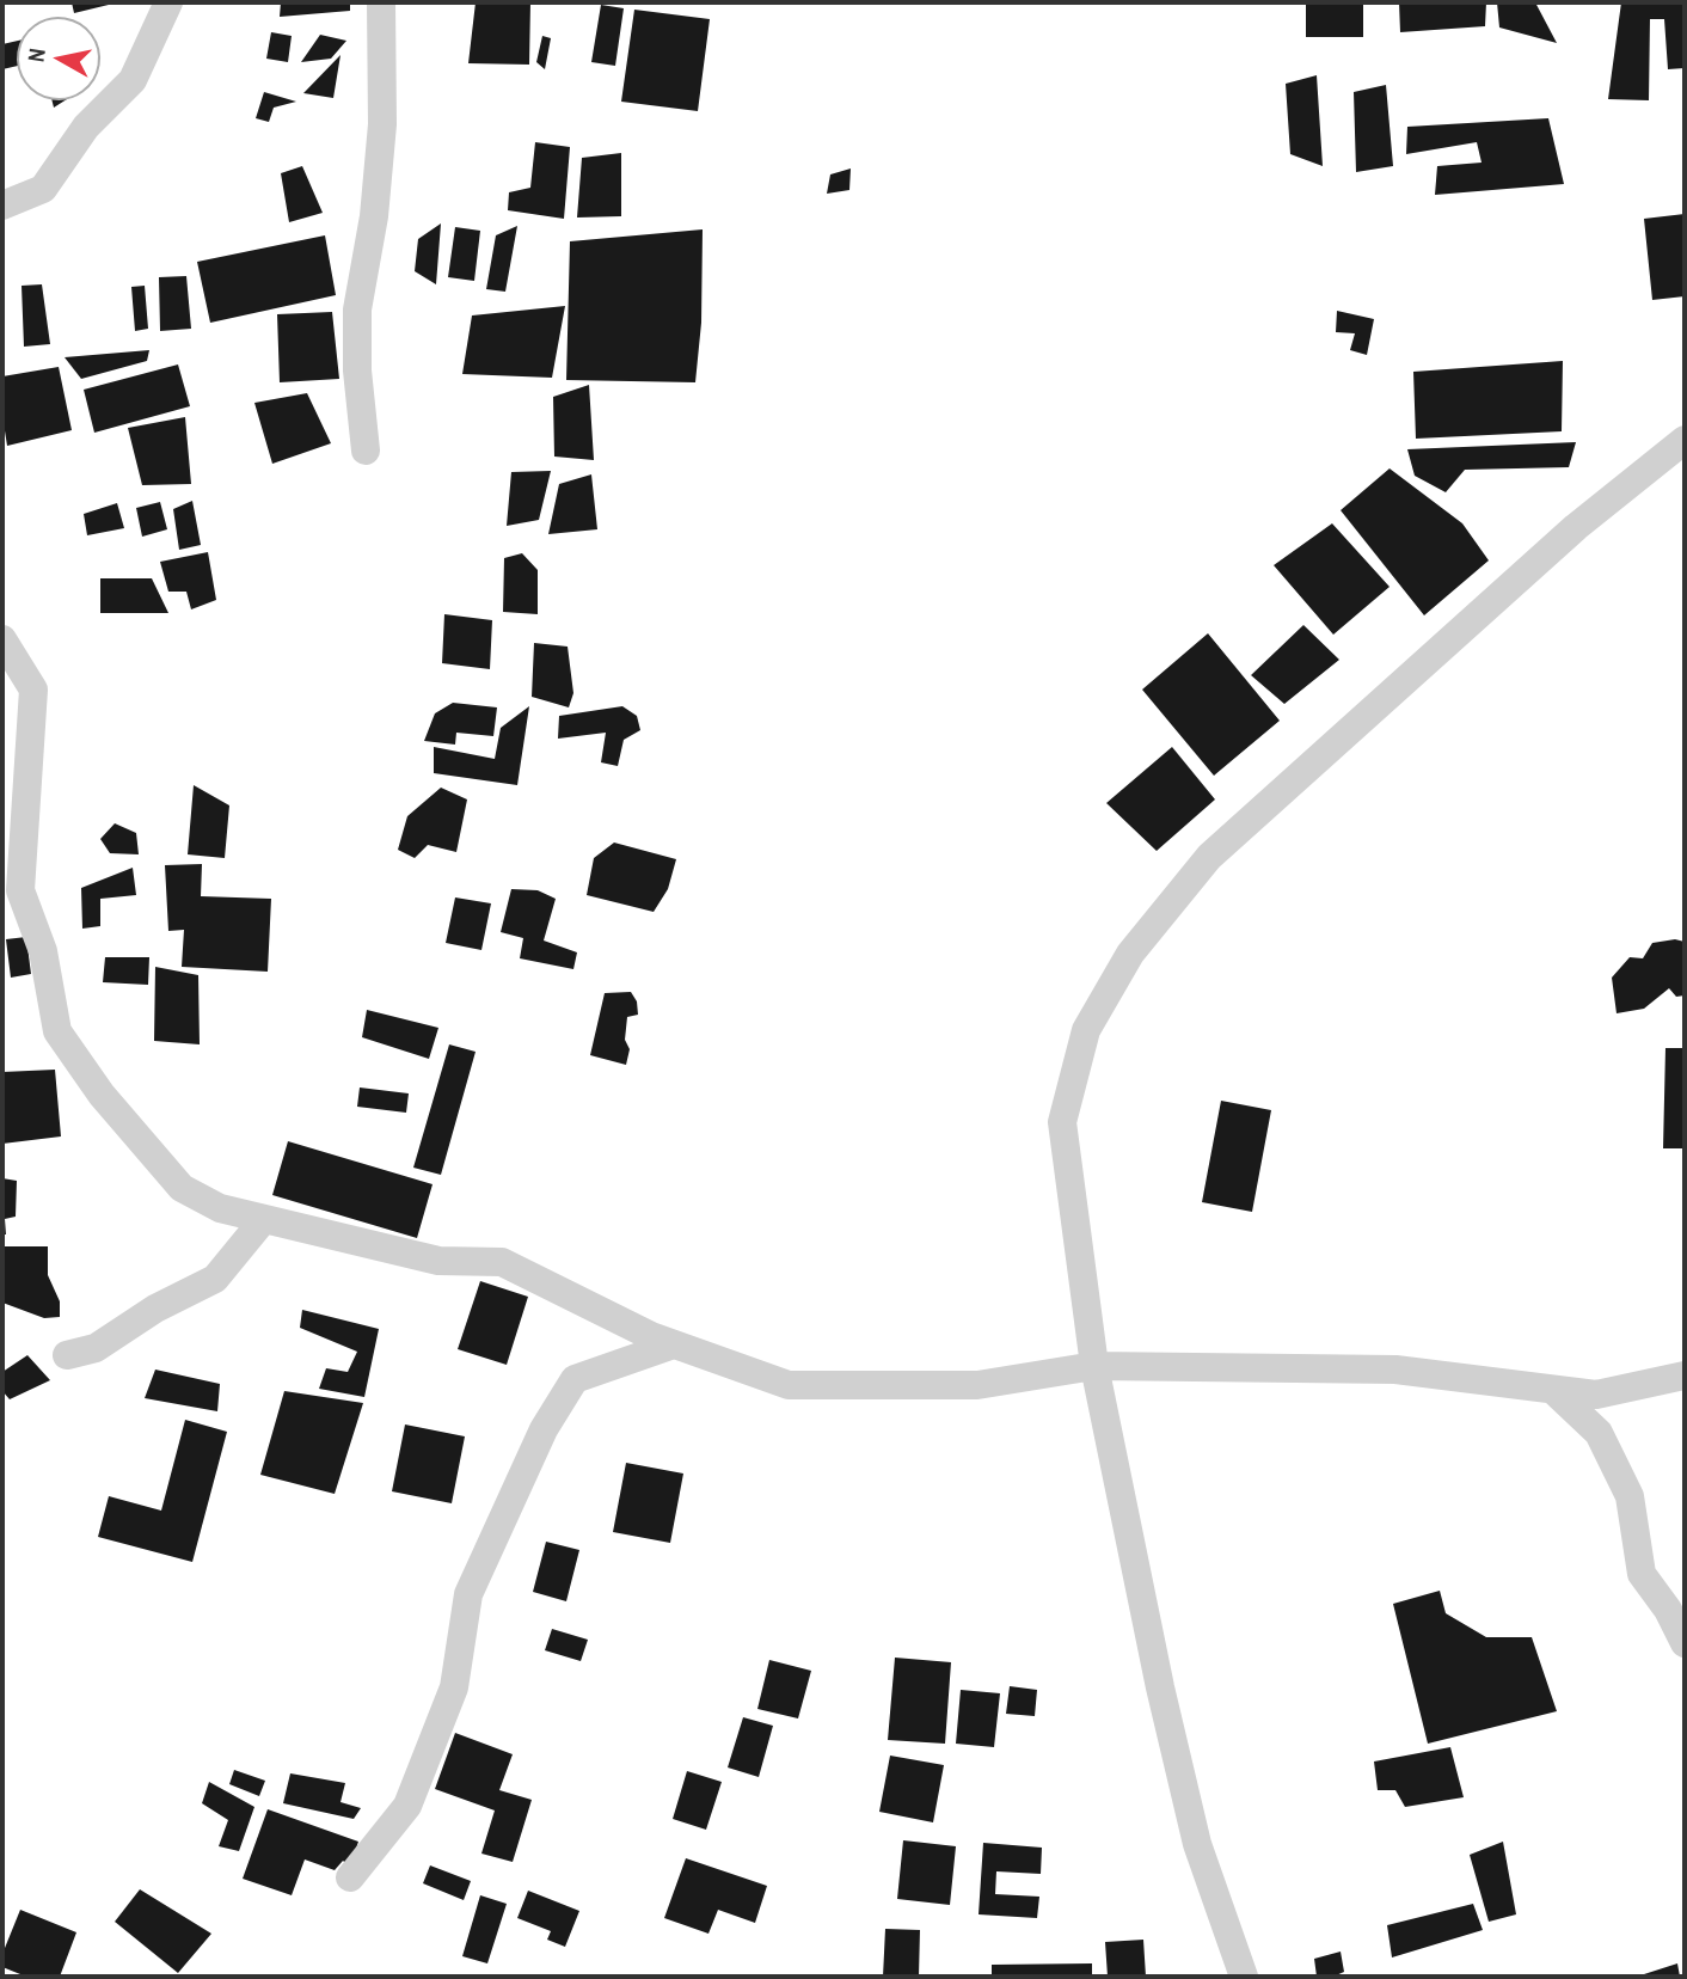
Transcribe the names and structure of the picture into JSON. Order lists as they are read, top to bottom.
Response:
{
  "north": "left"
}
